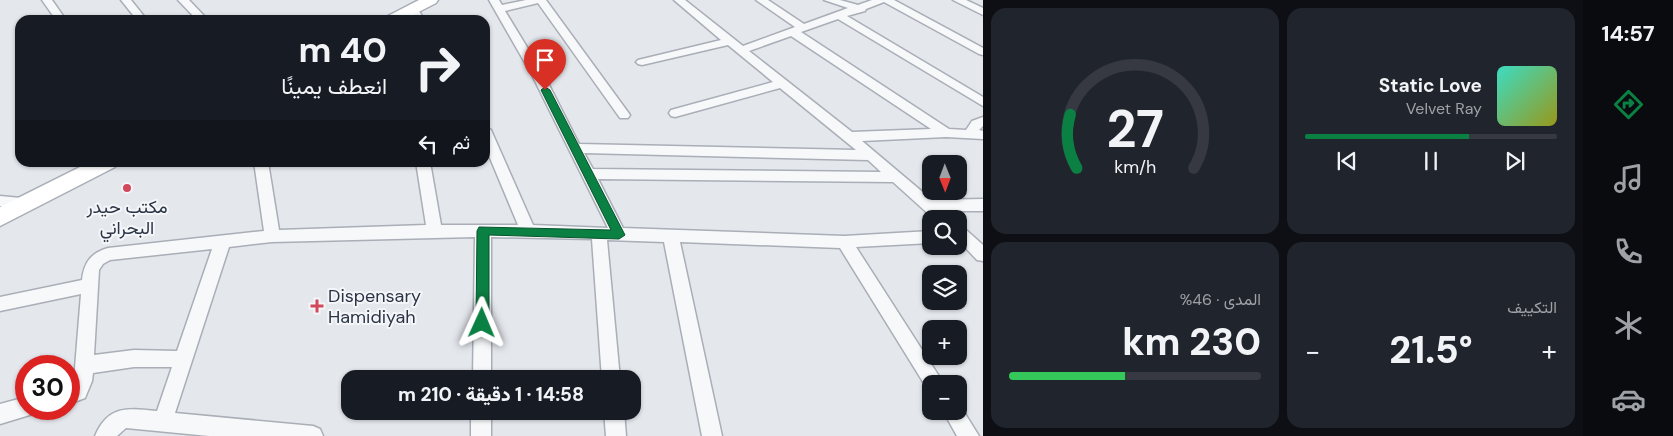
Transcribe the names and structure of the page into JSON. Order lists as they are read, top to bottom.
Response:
{
  "places": {
    "other": ["مكتب حيدر البحراني"],
    "health": ["Dispensary Hamidiyah"]
  },
  "north": "bottom",
  "page": {
    "tabs": "14:57",
    "turn": ["40 m", "انعطف يمينًا"],
    "song": ["Static Love", "Velvet Ray"],
    "then": "ثم",
    "map_buttons": ["+", "−"],
    "tile": [
      "التكييف",
      ["المدى · 46%", "230 km"]
    ],
    "heat": ["−", "21.5°", "+"],
    "limit": "30",
    "trip": "14:58 · 1 دقيقة · 210 m",
    "gauge": ["27", "km/h"]
  }
}
